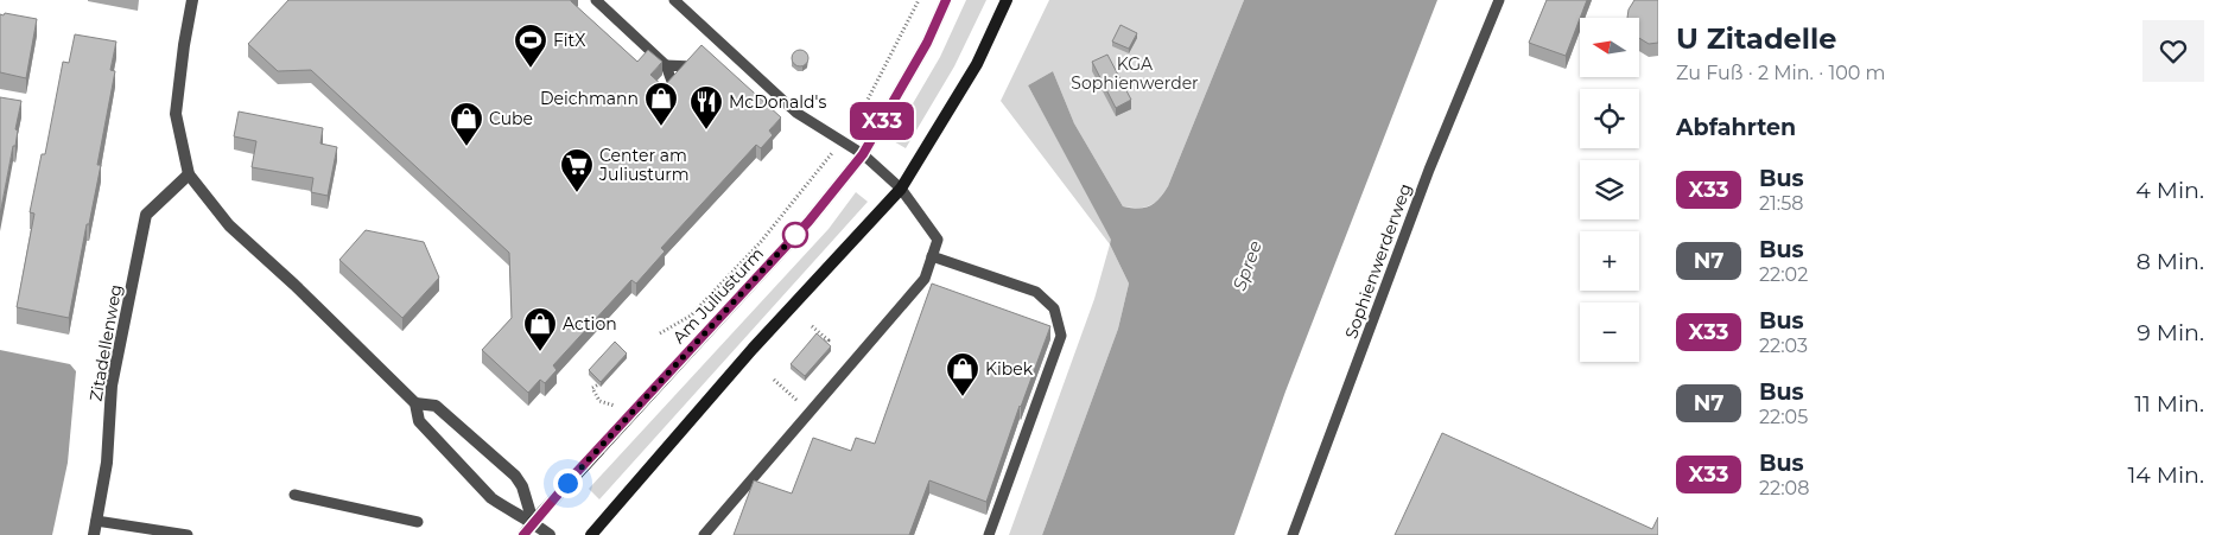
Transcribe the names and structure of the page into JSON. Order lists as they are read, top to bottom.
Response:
{
  "streets": {
    "main road": ["Am Juliusturm"],
    "street": ["Zitadellenweg"],
    "lane": ["Sophienwerderweg"]
  },
  "water": ["Spree"],
  "parks": ["KGA Sophienwerder"],
  "places": {
    "sports": ["FitX"],
    "shop": [
      "Deichmann",
      "Cube",
      "Action",
      "Kibek"
    ],
    "restaurant": ["McDonald's"],
    "supermarket": ["Center am Juliusturm"]
  },
  "lines": ["bus line X33"],
  "north": "left",
  "page": {
    "on_map": "X33",
    "heading": [
      ["U Zitadelle", "Zu Fuß · 2 Min. · 100 m"],
      "Abfahrten"
    ],
    "map_buttons": ["+", "−"],
    "list": [
      {
        "mark": "X33",
        "name": "Bus",
        "note": "21:58",
        "value": "4 Min."
      },
      {
        "mark": "N7",
        "name": "Bus",
        "note": "22:02",
        "value": "8 Min."
      },
      {
        "mark": "X33",
        "name": "Bus",
        "note": "22:03",
        "value": "9 Min."
      },
      {
        "mark": "N7",
        "name": "Bus",
        "note": "22:05",
        "value": "11 Min."
      },
      {
        "mark": "X33",
        "name": "Bus",
        "note": "22:08",
        "value": "14 Min."
      }
    ]
  }
}
